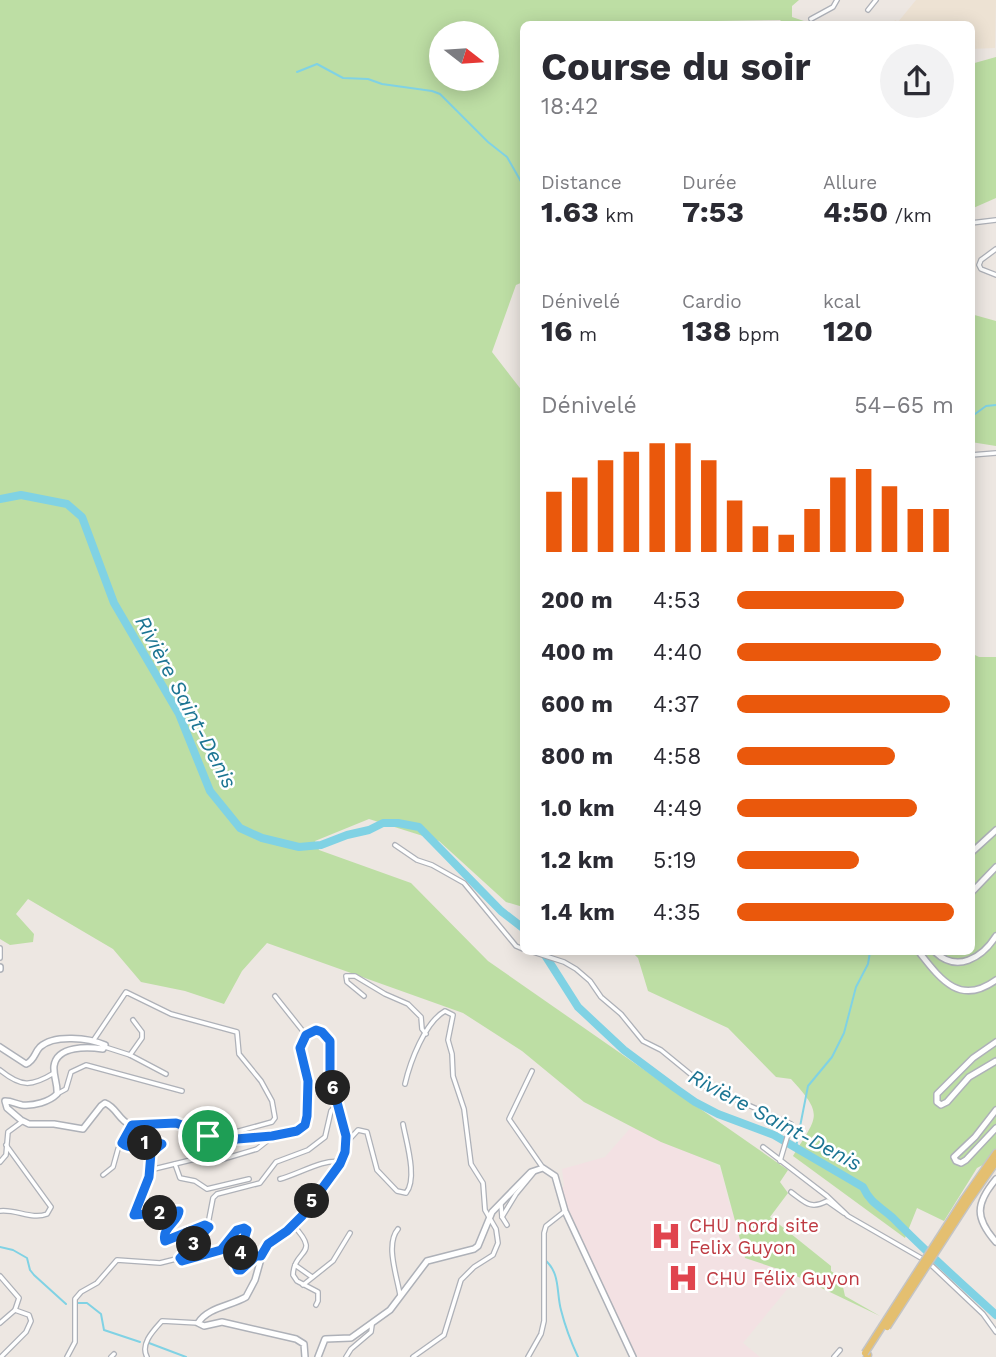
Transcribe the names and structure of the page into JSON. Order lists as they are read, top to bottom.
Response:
{
  "water": ["Rivière Saint-Denis"],
  "places": {
    "hospital": ["CHU nord site Felix Guyon", "CHU Félix Guyon"]
  },
  "north": "right",
  "page": {
    "heading": ["Course du soir", "18:42"],
    "stats": [
      ["Distance", "1.63 km"],
      ["Durée", "7:53"],
      ["Allure", "4:50 /km"],
      ["Dénivelé", "16 m"],
      ["Cardio", "138 bpm"],
      ["kcal", "120"]
    ],
    "chart": ["Dénivelé", "54–65 m"],
    "list": [
      {
        "name": "200 m",
        "note": "4:53"
      },
      {
        "name": "400 m",
        "note": "4:40"
      },
      {
        "name": "600 m",
        "note": "4:37"
      },
      {
        "name": "800 m",
        "note": "4:58"
      },
      {
        "name": "1.0 km",
        "note": "4:49"
      },
      {
        "name": "1.2 km",
        "note": "5:19"
      },
      {
        "name": "1.4 km",
        "note": "4:35"
      }
    ],
    "pins": [
      "6",
      "1",
      "5",
      "2",
      "3",
      "4"
    ]
  }
}
